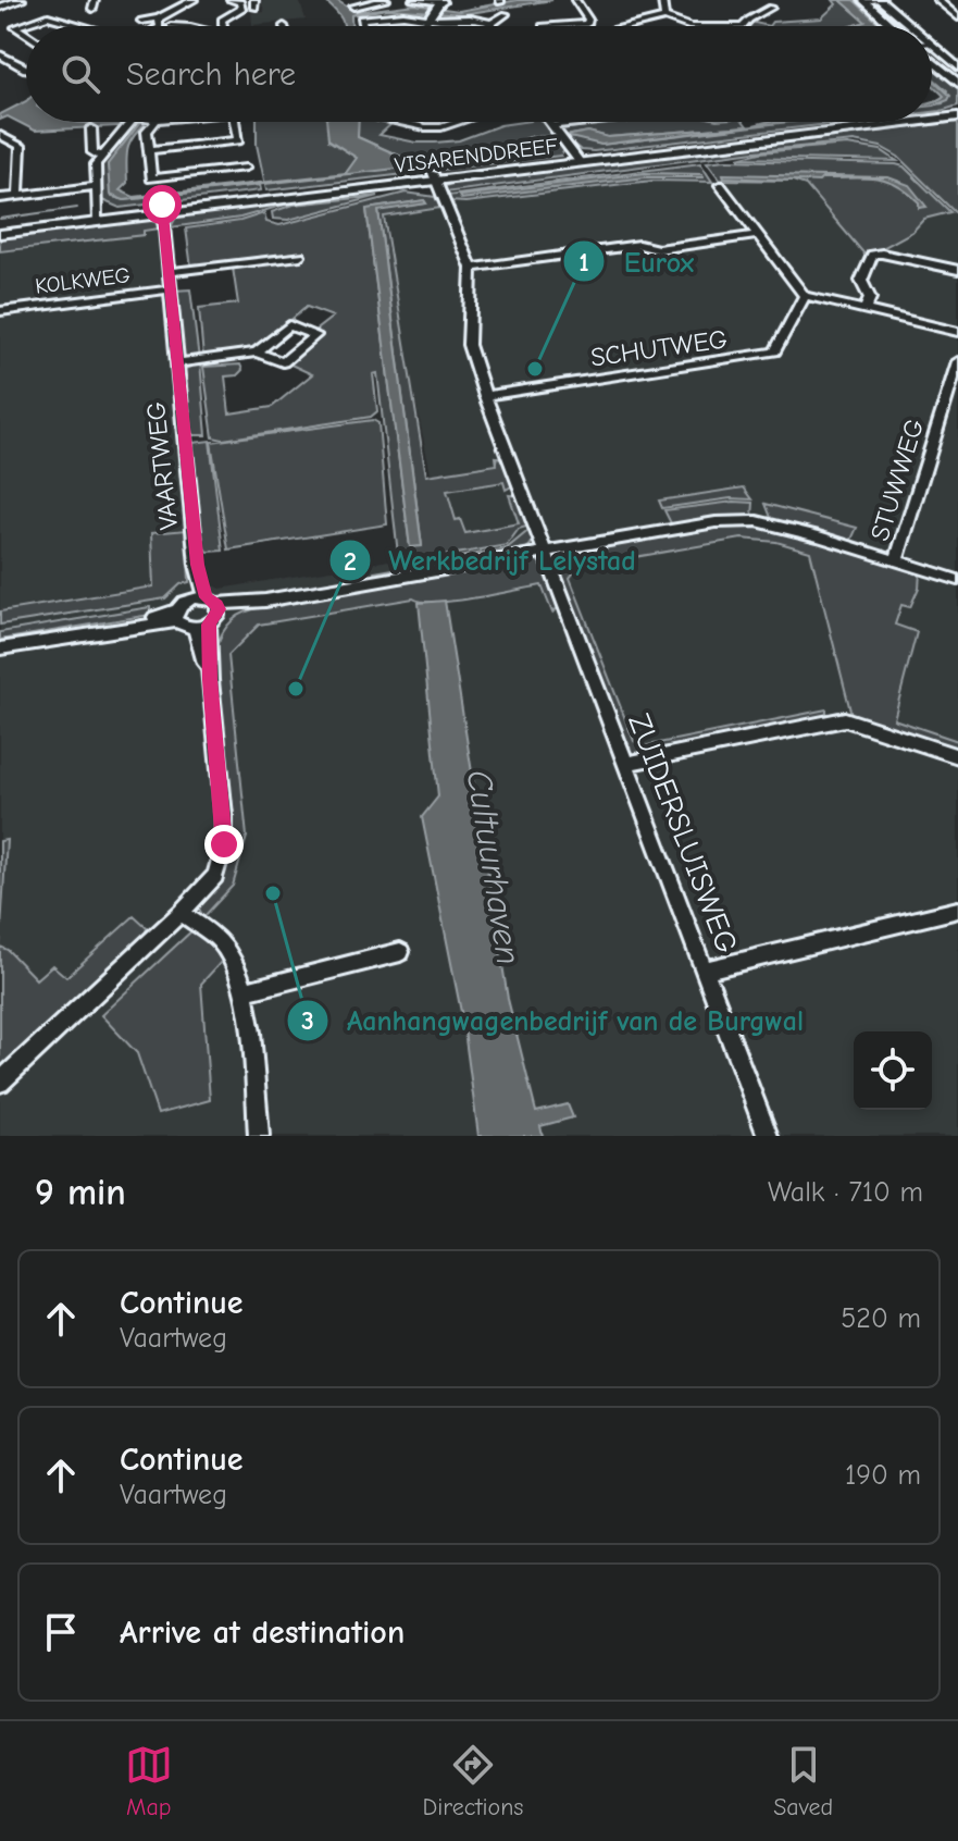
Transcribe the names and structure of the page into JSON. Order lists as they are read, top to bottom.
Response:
{
  "streets": {
    "main road": ["VISARENDDREEF"],
    "street": [
      "KOLKWEG",
      "SCHUTWEG",
      "VAARTWEG",
      "STUWWEG",
      "ZUIDERSLUISWEG"
    ]
  },
  "crossings": [
    ["VISARENDDREEF", "VAARTWEG"],
    ["KOLKWEG", "VAARTWEG"],
    ["SCHUTWEG", "ZUIDERSLUISWEG"]
  ],
  "water": ["Cultuurhaven"],
  "places": ["Eurox", "Werkbedrijf Lelystad", "Aanhangwagenbedrijf van de Burgwal"],
  "page": {
    "search": "Search here",
    "heading": ["9 min", "Walk · 710 m"],
    "list": [
      ["Continue", "Vaartweg", "520 m"],
      ["Continue", "Vaartweg", "190 m"],
      "Arrive at destination"
    ],
    "nav": ["Map", "Directions", "Saved"]
  }
}
